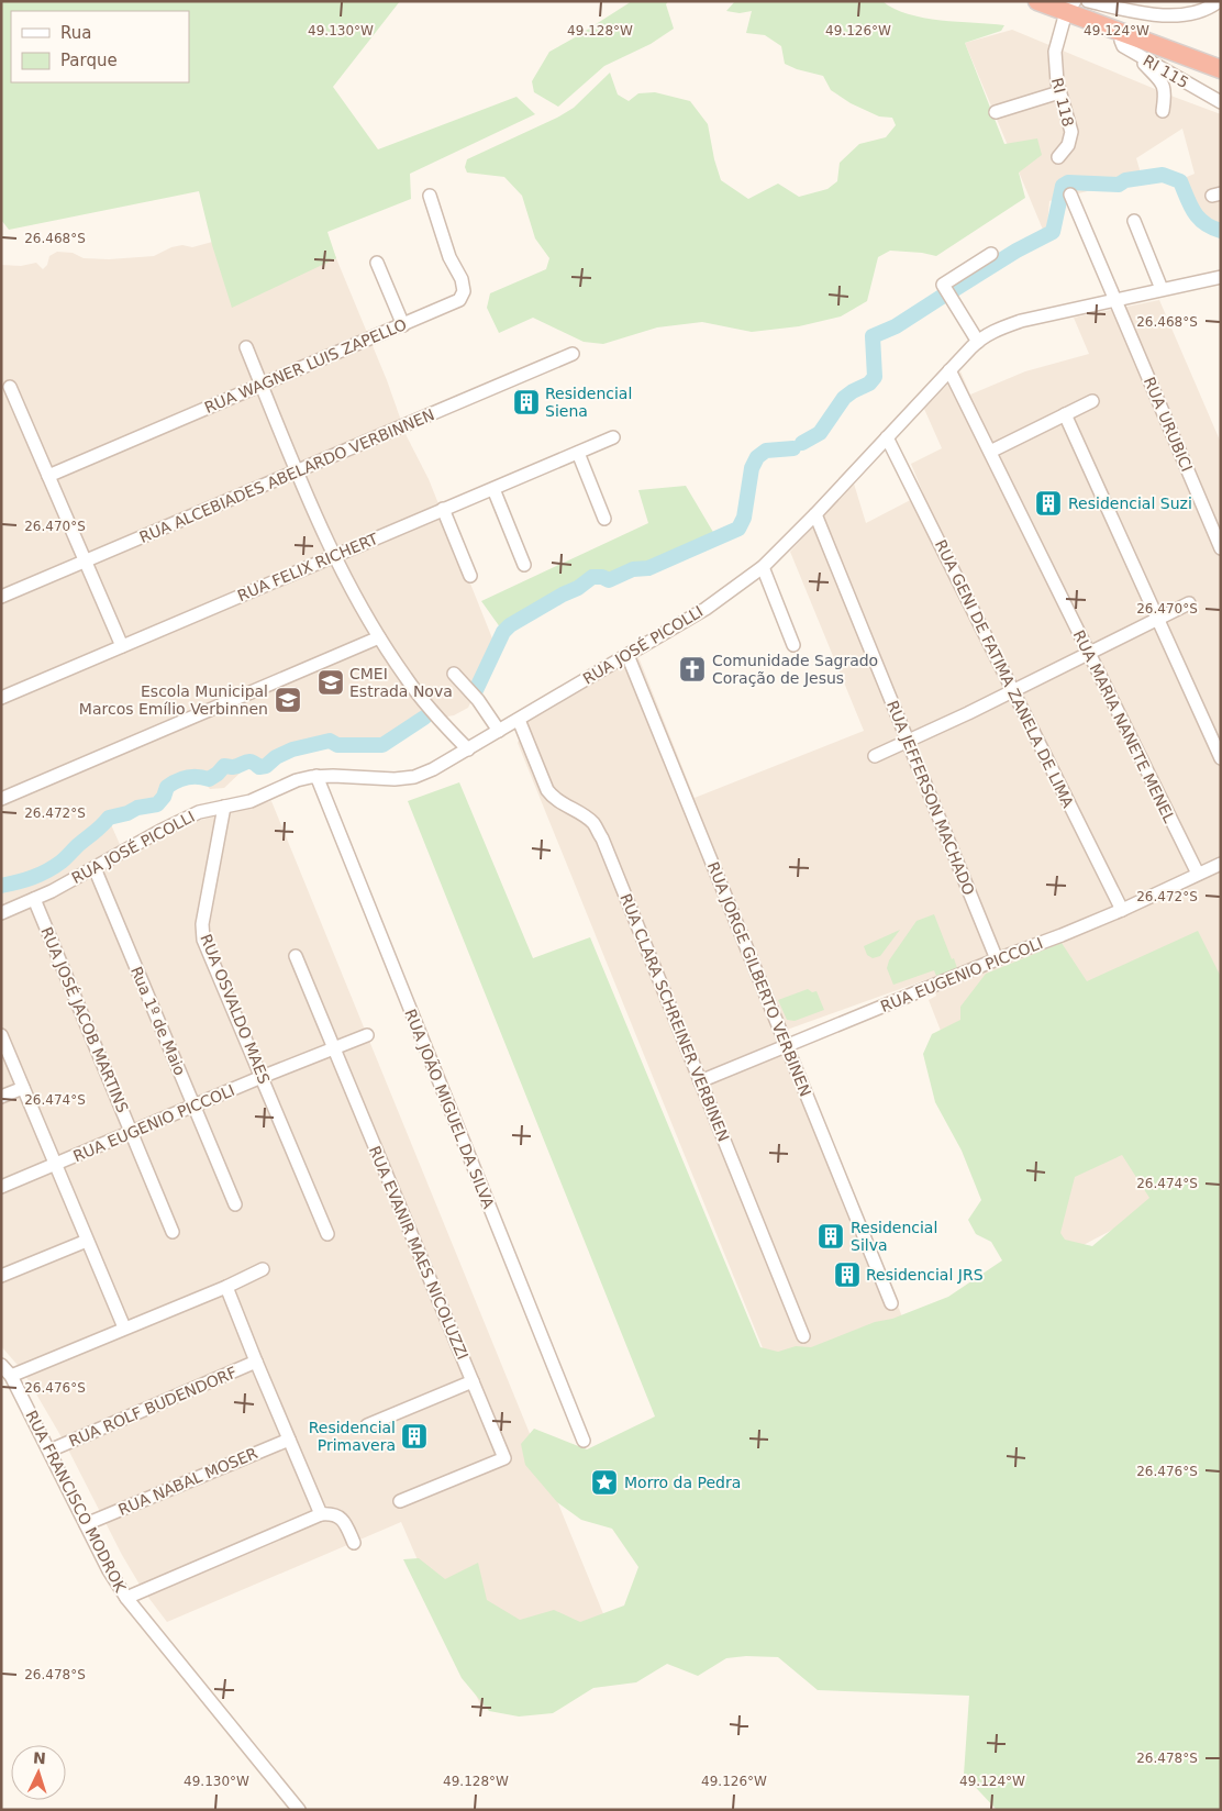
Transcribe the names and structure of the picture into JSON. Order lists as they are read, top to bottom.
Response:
{
  "streets": {
    "street": [
      "RI 115",
      "RI 118",
      "RUA WAGNER LUIS ZAPELLO",
      "RUA URUBICI",
      "RUA ALCEBIADES ABELARDO VERBINNEN",
      "RUA FELIX RICHERT",
      "RUA JOSÉ PICOLLI",
      "RUA GENI DE FATIMA ZANELA DE LIMA",
      "RUA MARIA NANETE MENEL",
      "RUA JEFFERSON MACHADO",
      "RUA EUGENIO PICCOLI",
      "RUA JORGE GILBERTO VERBINEN",
      "RUA OSVALDO MAES",
      "RUA CLARA SCHREINER VERBINEN",
      "RUA JOSÉ JACOB MARTINS",
      "Rua 1º de Maio",
      "RUA JOÃO MIGUEL DA SILVA",
      "RUA EVANIR MAES NICOLUZZI",
      "RUA ROLF BUDENDORF",
      "RUA NABAL MOSER",
      "RUA FRANCISCO MODROK"
    ]
  },
  "crossings": [
    ["RUA URUBICI", "RUA JOSÉ PICOLLI"],
    ["RUA JOSÉ PICOLLI", "RUA GENI DE FATIMA ZANELA DE LIMA"],
    ["RUA JOSÉ PICOLLI", "RUA MARIA NANETE MENEL"],
    ["RUA JOSÉ PICOLLI", "RUA JEFFERSON MACHADO"],
    ["RUA JOSÉ PICOLLI", "RUA JORGE GILBERTO VERBINEN"],
    ["RUA JOSÉ PICOLLI", "RUA OSVALDO MAES"],
    ["RUA JOSÉ PICOLLI", "RUA CLARA SCHREINER VERBINEN"],
    ["RUA JOSÉ PICOLLI", "RUA JOSÉ JACOB MARTINS"],
    ["RUA JOSÉ PICOLLI", "Rua 1º de Maio"],
    ["RUA JOSÉ PICOLLI", "RUA JOÃO MIGUEL DA SILVA"],
    ["RUA GENI DE FATIMA ZANELA DE LIMA", "RUA EUGENIO PICCOLI"],
    ["RUA MARIA NANETE MENEL", "RUA EUGENIO PICCOLI"],
    ["RUA JEFFERSON MACHADO", "RUA EUGENIO PICCOLI"],
    ["RUA EUGENIO PICCOLI", "RUA JORGE GILBERTO VERBINEN"],
    ["RUA EUGENIO PICCOLI", "RUA OSVALDO MAES"],
    ["RUA EUGENIO PICCOLI", "RUA CLARA SCHREINER VERBINEN"],
    ["RUA EUGENIO PICCOLI", "RUA JOSÉ JACOB MARTINS"],
    ["RUA EUGENIO PICCOLI", "Rua 1º de Maio"],
    ["RUA EUGENIO PICCOLI", "RUA EVANIR MAES NICOLUZZI"],
    ["RUA ROLF BUDENDORF", "RUA FRANCISCO MODROK"],
    ["RUA NABAL MOSER", "RUA FRANCISCO MODROK"]
  ],
  "places": {
    "building": [
      "Residencial Siena",
      "Residencial Suzi",
      "Residencial Silva",
      "Residencial JRS",
      "Residencial Primavera"
    ],
    "church": ["Comunidade Sagrado Coração de Jesus"],
    "school or university": ["CMEI Estrada Nova", "Escola Municipal Marcos Emílio Verbinnen"],
    "place": ["Morro da Pedra"]
  },
  "legend": ["Rua", "Parque"],
  "north": "top",
  "coordinates": [
    "49.130°W",
    "49.128°W",
    "49.126°W",
    "49.124°W",
    "26.468°S",
    "26.470°S",
    "26.472°S",
    "26.474°S",
    "26.476°S",
    "26.478°S"
  ]
}
